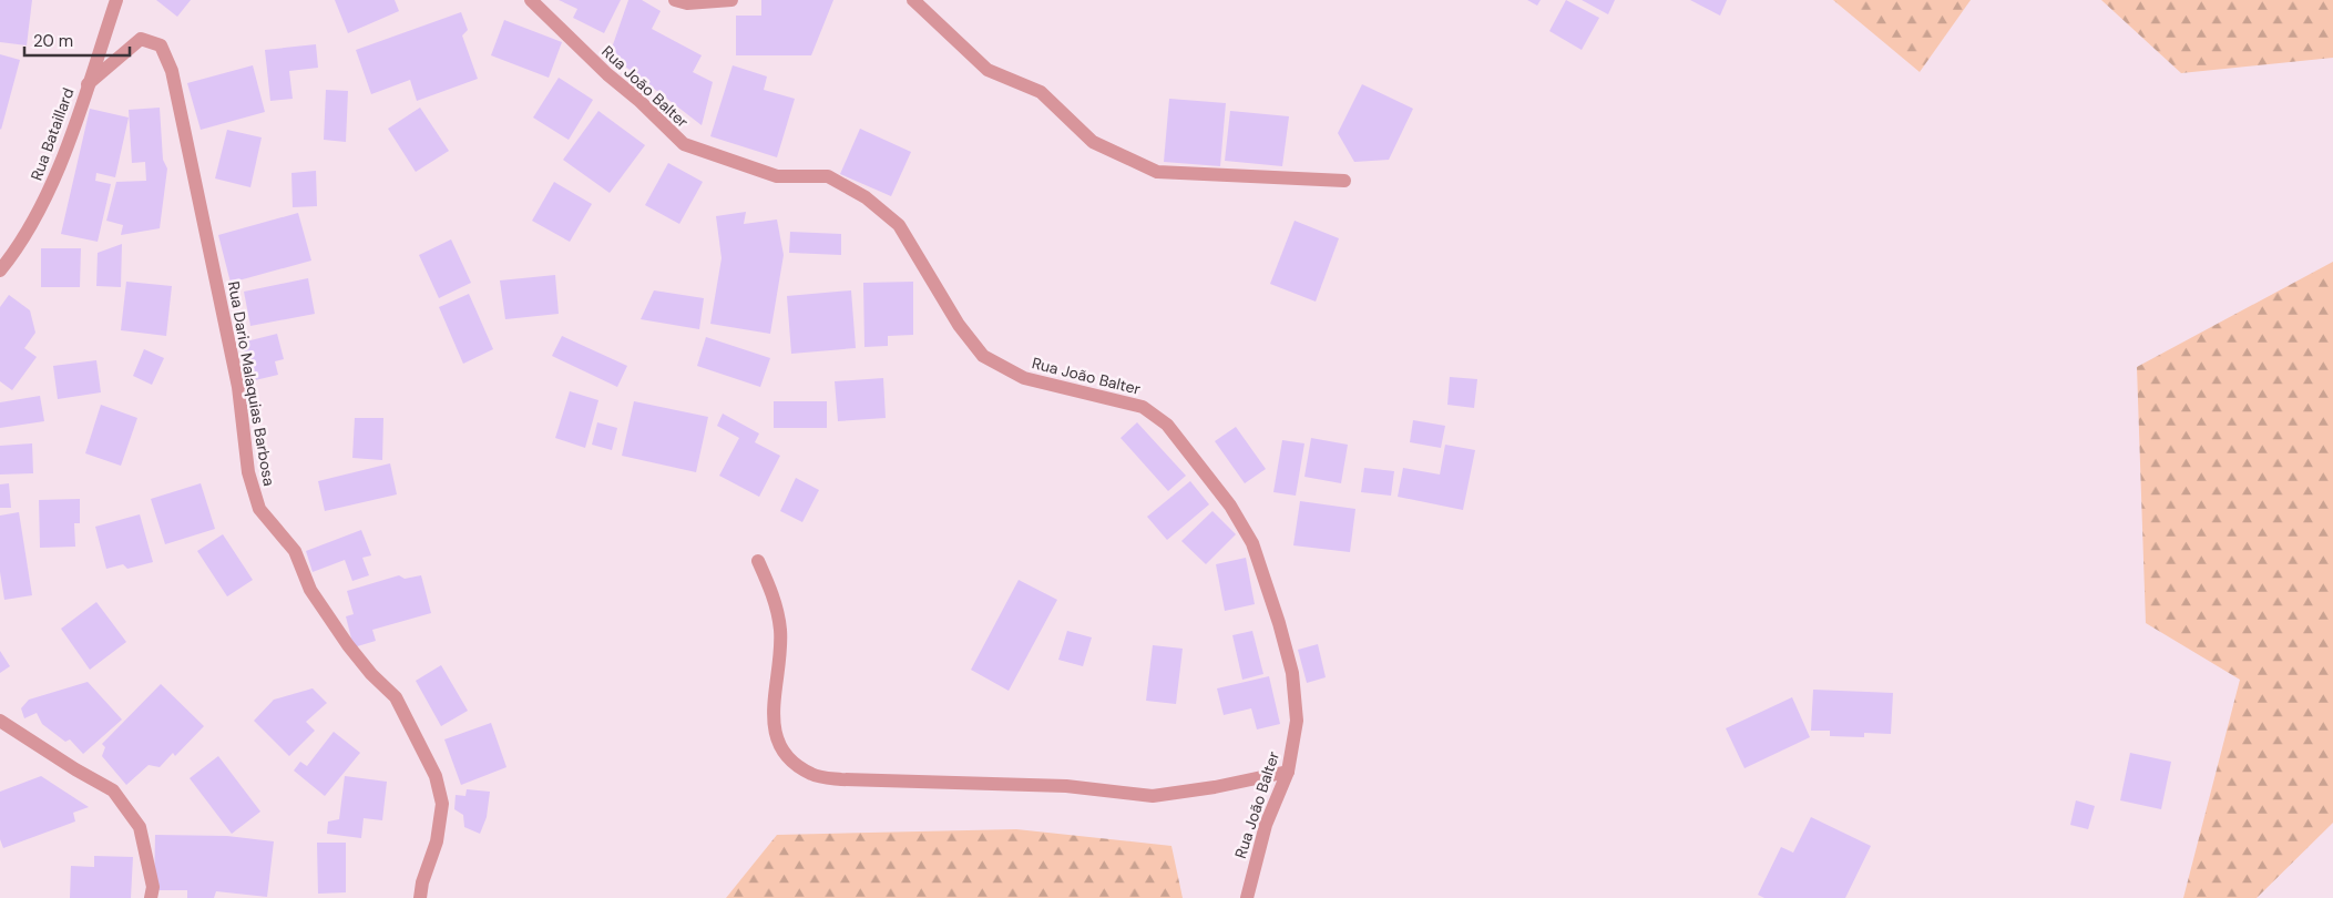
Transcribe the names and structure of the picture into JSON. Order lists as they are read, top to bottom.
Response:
{
  "streets": {
    "street": ["Rua João Balter", "Rua Bataillard", "Rua Dario Malaquias Barbosa"]
  },
  "crossings": [
    ["Rua Bataillard", "Rua Dario Malaquias Barbosa"]
  ],
  "scale_bar": "20 m"
}
